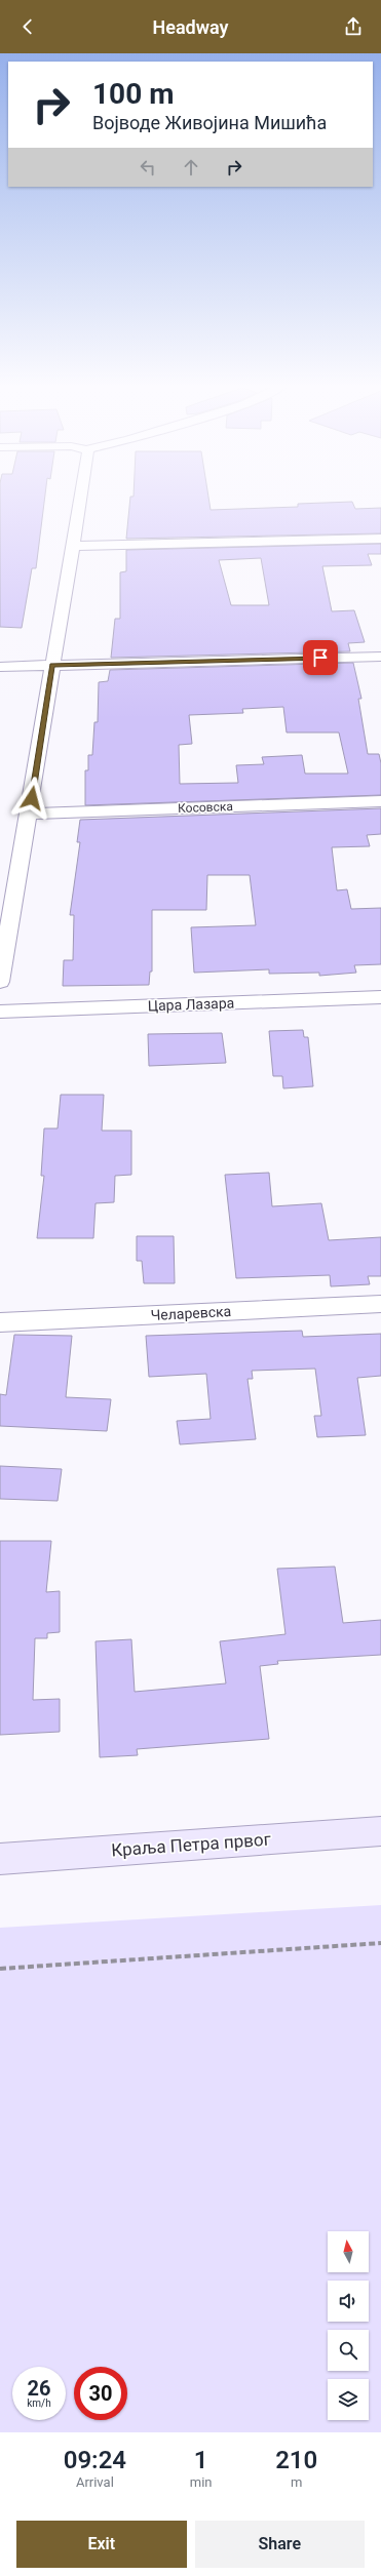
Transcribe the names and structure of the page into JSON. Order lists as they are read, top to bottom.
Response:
{
  "streets": {
    "main road": ["Краља Петра првог"],
    "street": ["Косовска", "Цара Лазара", "Челаревска"]
  },
  "north": "top",
  "page": {
    "header": "Headway",
    "turn": ["100 m", "Војводе Живојина Мишића"],
    "speed": "26 km/h",
    "limit": "30",
    "eta": [
      "09:24",
      "Arrival",
      "1",
      "min",
      "210",
      "m"
    ],
    "buttons": ["Exit", "Share"]
  }
}
